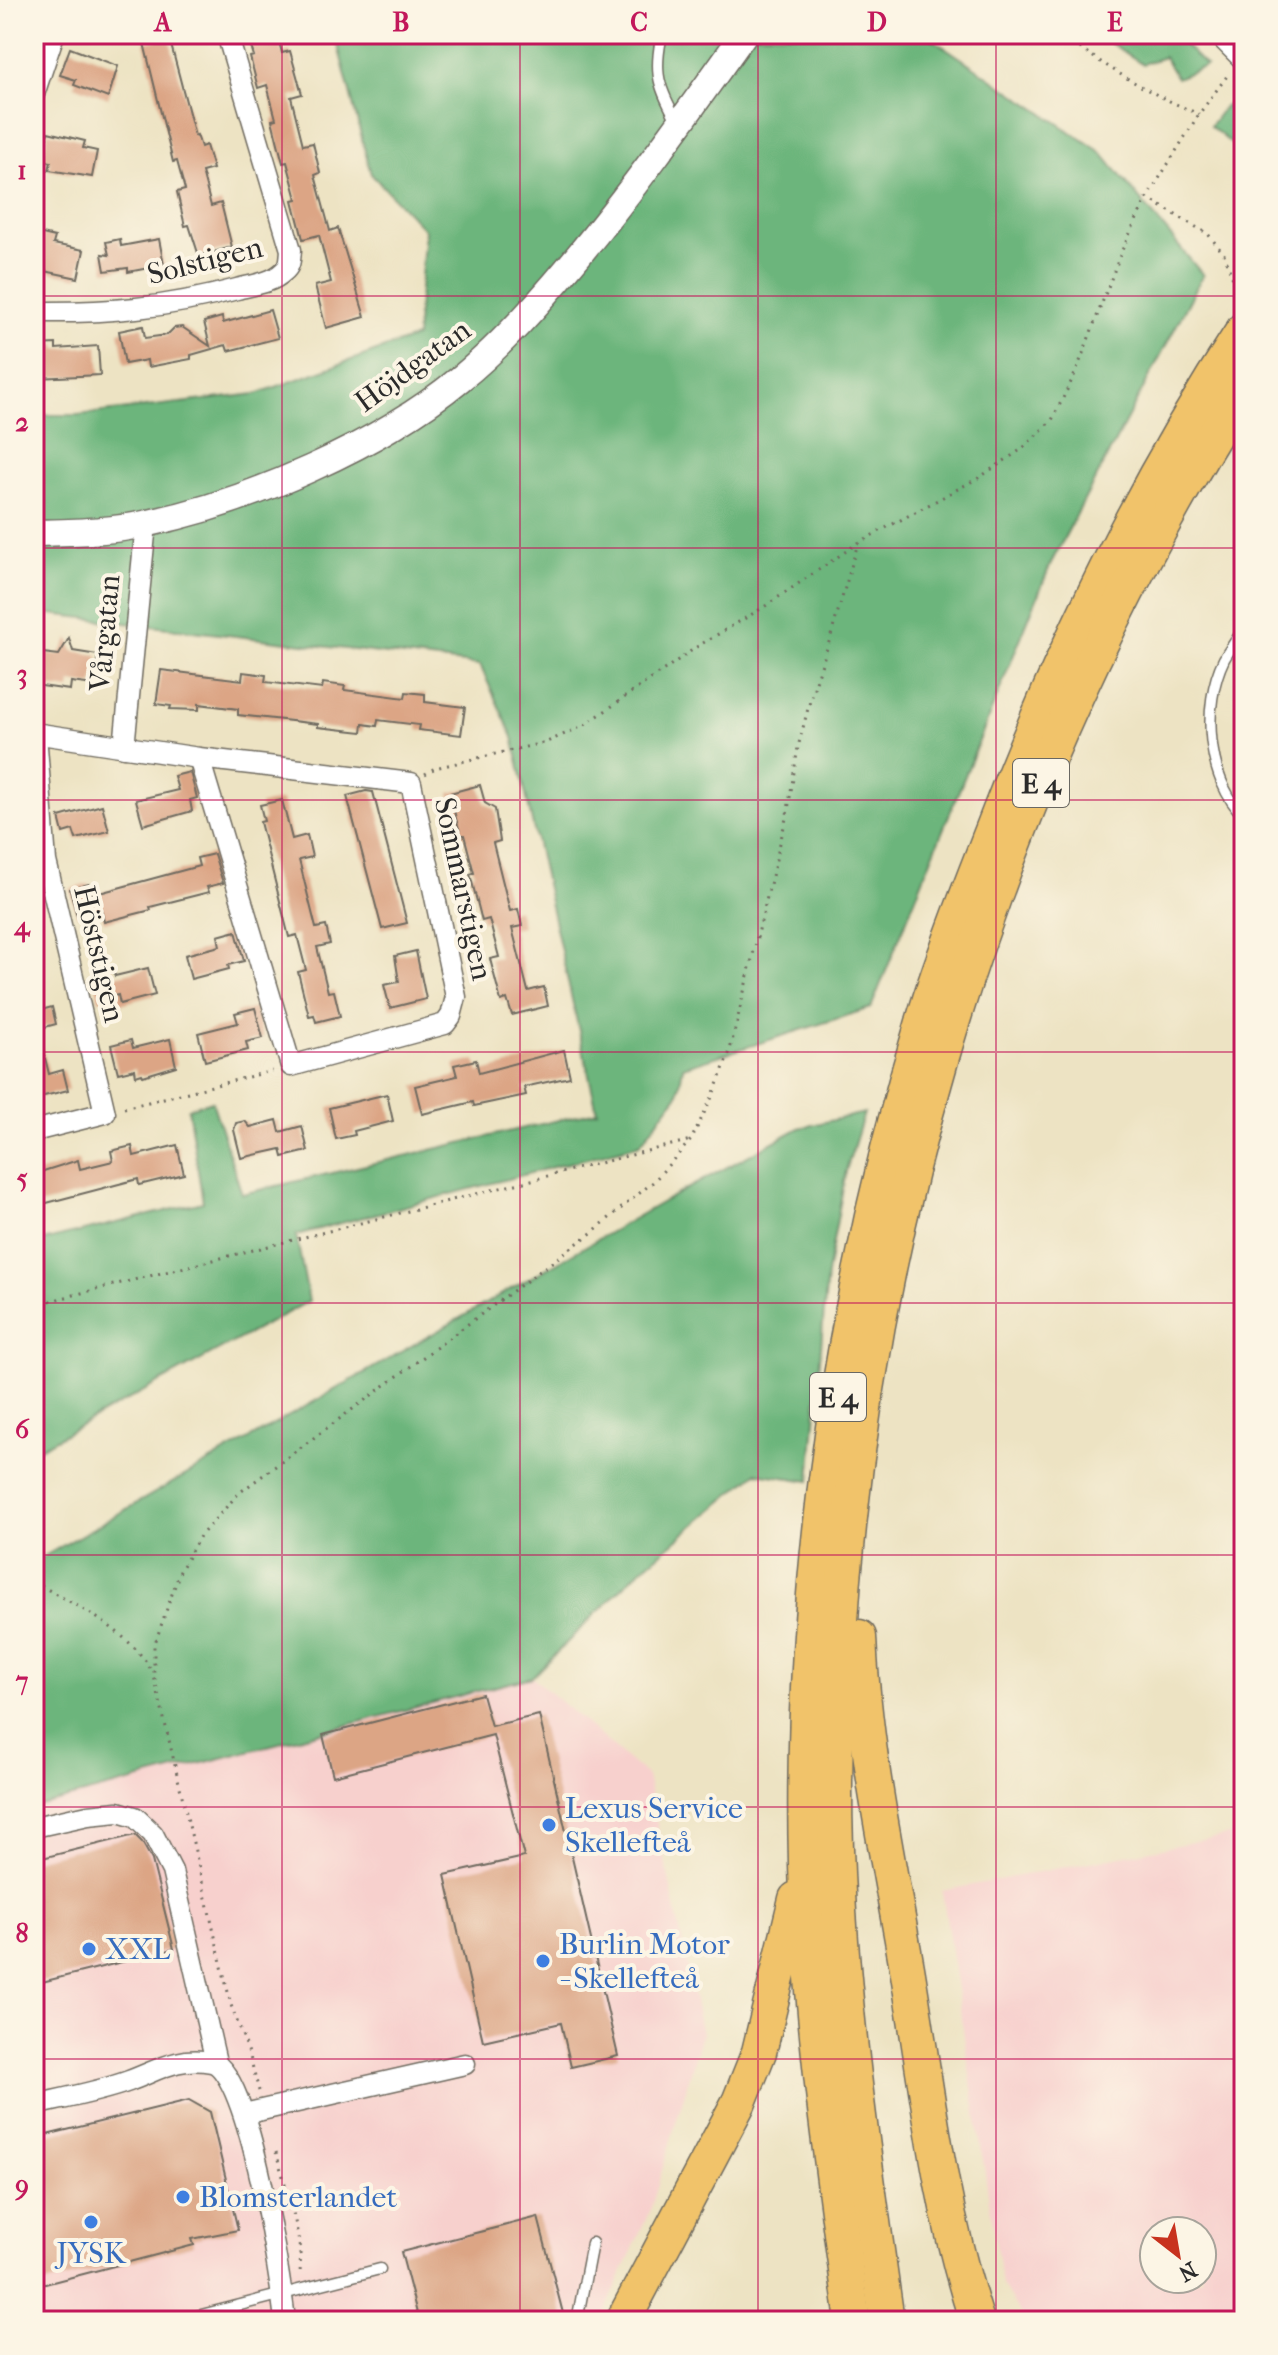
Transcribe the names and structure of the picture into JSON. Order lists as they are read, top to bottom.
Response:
{
  "streets": {
    "highway": ["E 4"],
    "street": [
      "Solstigen",
      "Höjdgatan",
      "Vårgatan",
      "Sommarstigen",
      "Höststigen"
    ]
  },
  "crossings": [
    ["Höjdgatan", "Vårgatan"],
    ["Vårgatan", "Sommarstigen"],
    ["Vårgatan", "Höststigen"],
    ["Sommarstigen", "Höststigen"]
  ],
  "places": [
    "Lexus Service Skellefteå",
    "XXL",
    "Burlin Motor - Skellefteå",
    "Blomsterlandet",
    "JYSK"
  ],
  "north": "bottom right",
  "grid": {
    "columns": [
      "A",
      "B",
      "C",
      "D",
      "E"
    ],
    "rows": [
      "1",
      "2",
      "3",
      "4",
      "5",
      "6",
      "7",
      "8",
      "9"
    ]
  }
}
